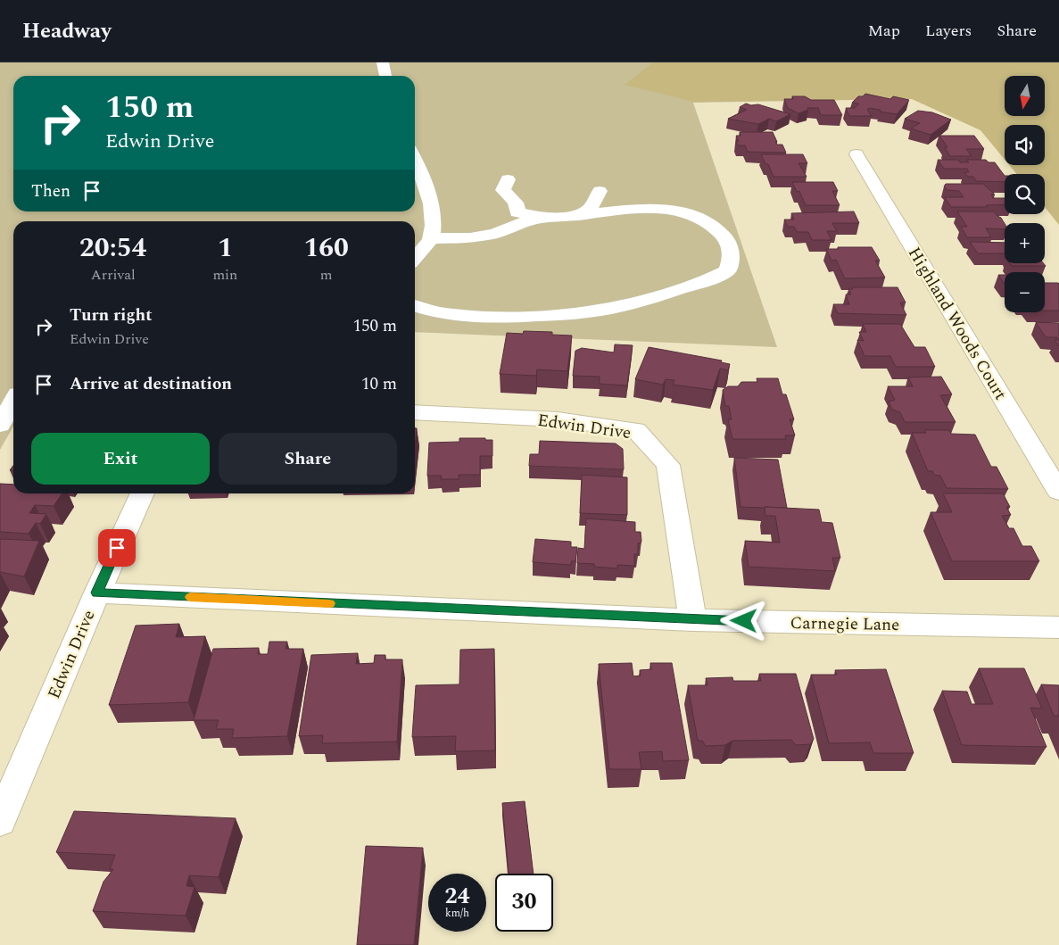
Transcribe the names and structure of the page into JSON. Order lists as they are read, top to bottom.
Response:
{
  "streets": {
    "street": ["Highland Woods Court", "Edwin Drive", "Carnegie Lane"]
  },
  "crossings": [
    ["Edwin Drive", "Carnegie Lane"]
  ],
  "north": "bottom",
  "page": {
    "header": "Headway",
    "nav": ["Map", "Layers", "Share"],
    "map_buttons": ["+", "−"],
    "turn": ["150 m", "Edwin Drive"],
    "then": "Then",
    "eta": [
      "20:54",
      "Arrival",
      "1",
      "min",
      "160",
      "m"
    ],
    "list": [
      {
        "name": "Turn right",
        "note": "Edwin Drive",
        "value": "150 m"
      },
      {
        "name": "Arrive at destination",
        "value": "10 m"
      }
    ],
    "buttons": ["Exit", "Share"],
    "speed": "24 km/h",
    "limit": "30"
  }
}
